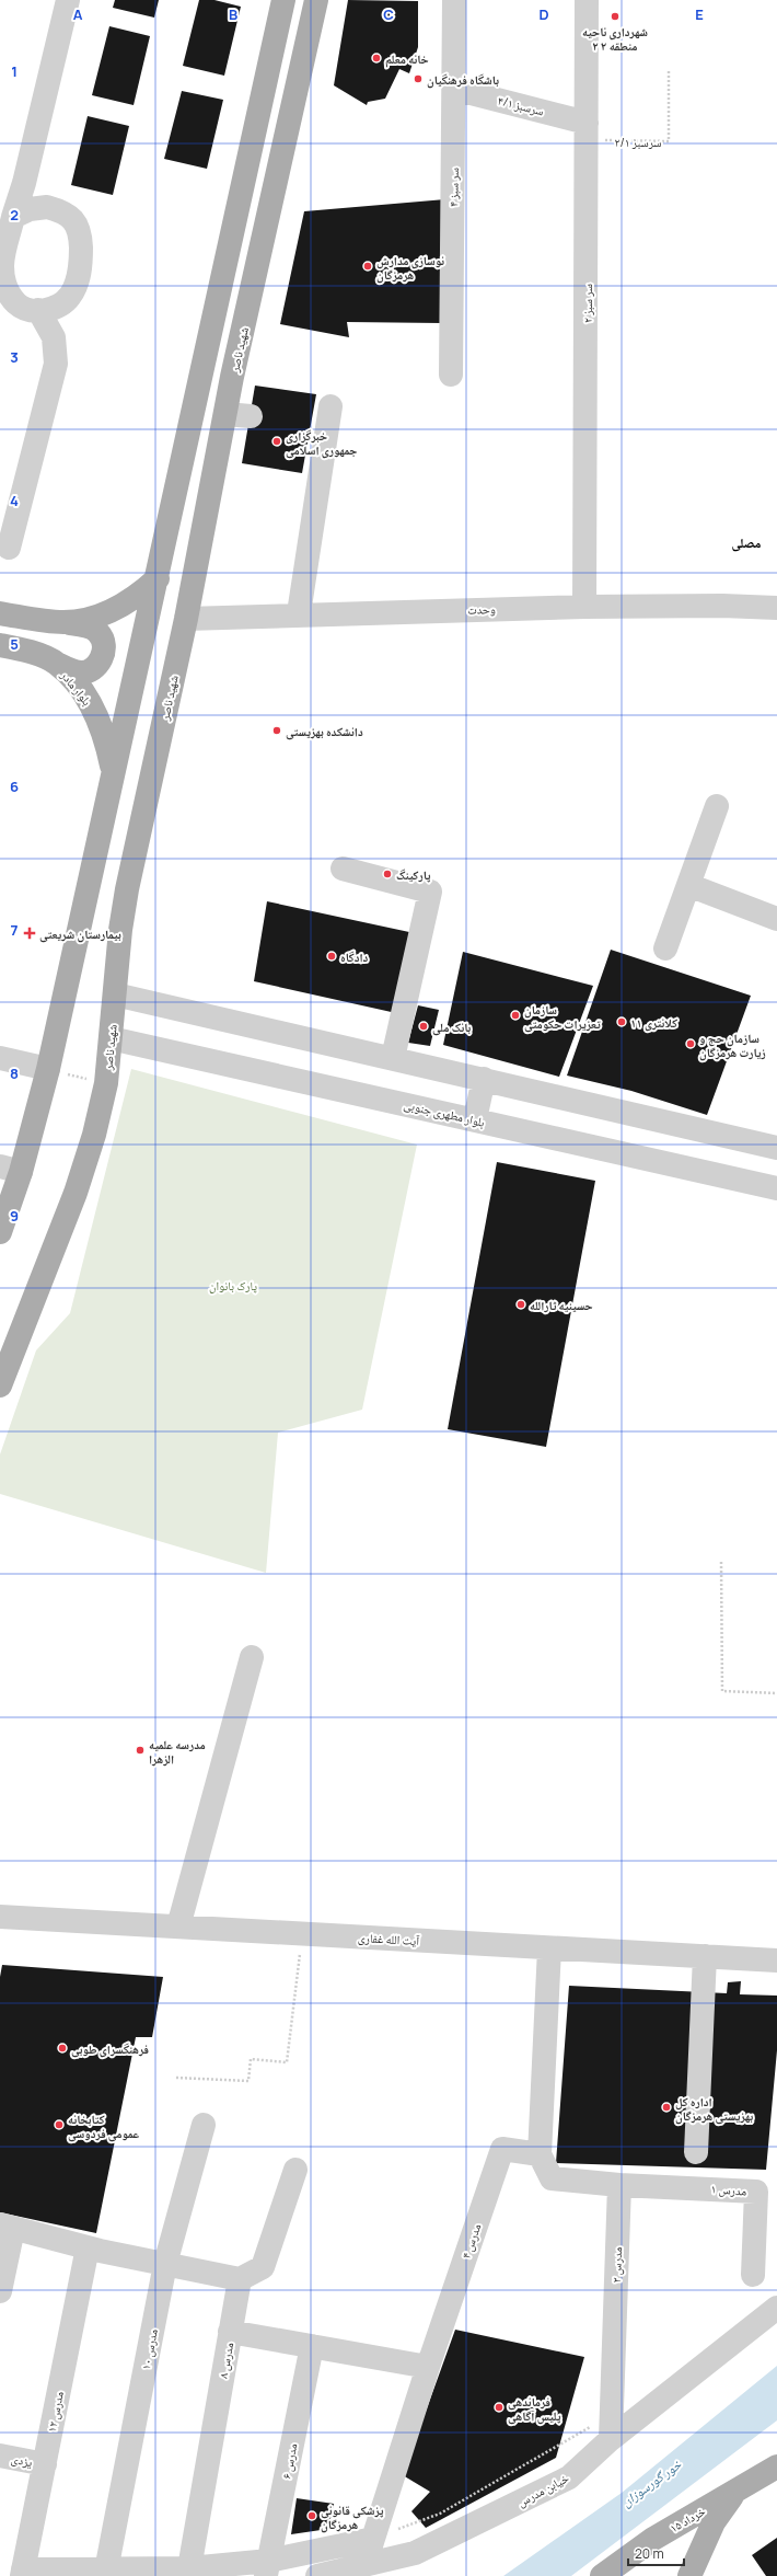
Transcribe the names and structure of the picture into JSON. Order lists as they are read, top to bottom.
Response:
{
  "streets": {
    "main road": ["شهید ناصر", "بلوار مادر", "۱۵ خرداد"],
    "street": [
      "سرسبز ۴/۱",
      "سر سبز ۴",
      "سر سبز ۲",
      "وحدت",
      "بلوار مطهری جنوبی",
      "آیت الله غفاری",
      "مدرس ۱",
      "مدرس ۴",
      "مدرس ۲",
      "مدرس ۱۰",
      "مدرس ۸",
      "مدرس ۱۲",
      "یزدی",
      "مدرس ۶",
      "خیابن مدرس"
    ],
    "path": ["سرسبز ۲/۱"]
  },
  "crossings": [
    ["سرسبز ۴/۱", "سرسبز ۲/۱"],
    ["سرسبز ۴/۱", "سر سبز ۴"],
    ["سرسبز ۴/۱", "سر سبز ۲"],
    ["سرسبز ۲/۱", "سر سبز ۲"],
    ["سر سبز ۲", "وحدت"],
    ["شهید ناصر", "وحدت"],
    ["شهید ناصر", "بلوار مطهری جنوبی"],
    ["مدرس ۱", "مدرس ۲"],
    ["مدرس ۴", "خیابن مدرس"],
    ["مدرس ۲", "خیابن مدرس"],
    ["مدرس ۱۲", "یزدی"]
  ],
  "districts": ["مصلی"],
  "water": ["خور گورسوزان"],
  "parks": ["پارک بانوان"],
  "places": {
    "other": [
      "شهرداری ناحیه ۲ منطقه ۲",
      "خانه معلم",
      "باشگاه فرهنگیان",
      "نوسازی مدارش هرمزگان",
      "خبرگزاری جمهوری اسلامی",
      "دانشکده بهزیستی",
      "پارکینگ",
      "دادگاه",
      "سازمان تعزیرات حکومتی",
      "کلانتری ۱۱",
      "بانک ملی",
      "سازمان حج و زیارت هرمزگان",
      "حسینیه ثارالله",
      "مدرسه علمیه الزهرا",
      "فرهنگسرای طوبی",
      "اداره کل بهزیستی هرمزگان",
      "کتابخانه عمومی فردوسی",
      "فرماندهی پلیس آگاهی",
      "پزشکی قانونی هرمزگان"
    ],
    "health": ["بیمارستان شریعتی"]
  },
  "scale_bar": "20 m",
  "grid": {
    "columns": [
      "A",
      "B",
      "C",
      "D",
      "E"
    ],
    "rows": [
      "1",
      "2",
      "3",
      "4",
      "5",
      "6",
      "7",
      "8",
      "9"
    ]
  }
}
